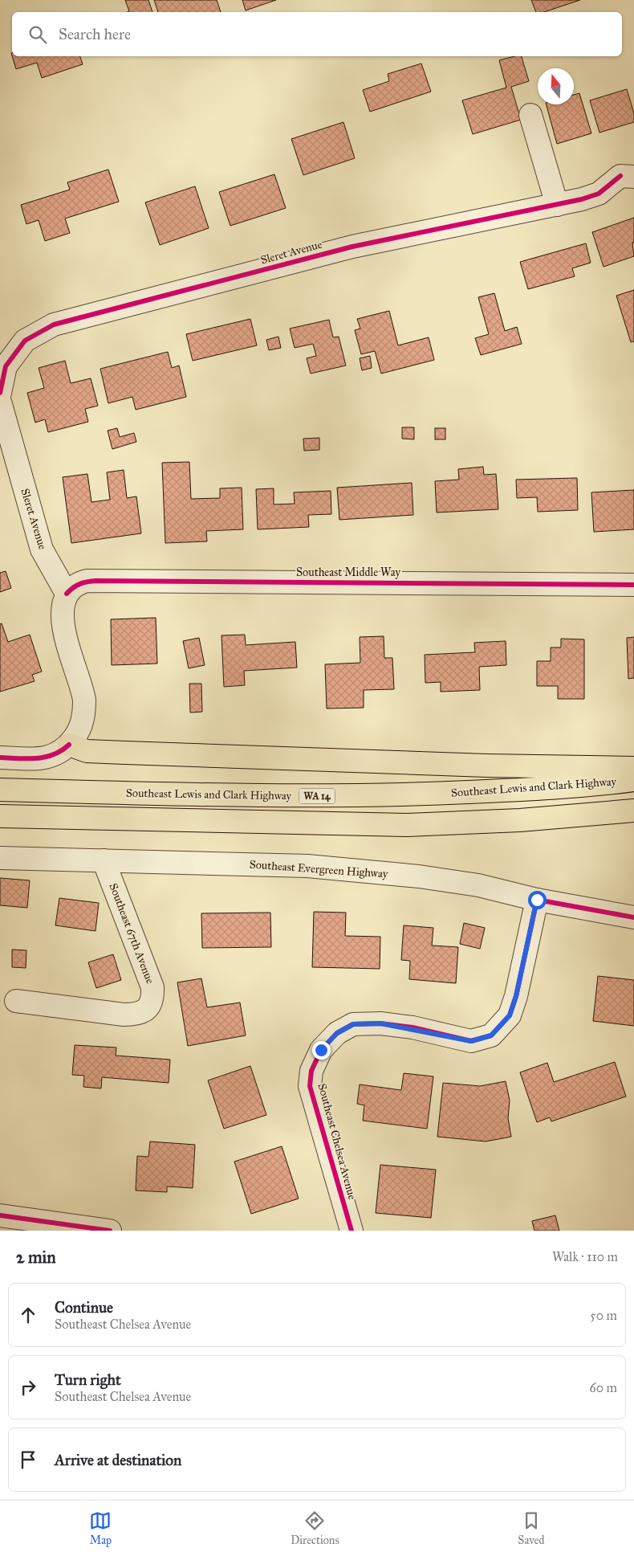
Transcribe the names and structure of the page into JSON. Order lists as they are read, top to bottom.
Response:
{
  "streets": {
    "highway": ["Southeast Lewis and Clark Highway", "WA 14"],
    "street": [
      "Sleret Avenue",
      "Southeast Middle Way",
      "Southeast Evergreen Highway",
      "Southeast 67th Avenue",
      "Southeast Chelsea Avenue"
    ]
  },
  "crossings": [
    ["Sleret Avenue", "Southeast Middle Way"],
    ["Southeast Evergreen Highway", "Southeast 67th Avenue"],
    ["Southeast Evergreen Highway", "Southeast Chelsea Avenue"]
  ],
  "north": "top",
  "page": {
    "search": "Search here",
    "heading": ["2 min", "Walk · 110 m"],
    "list": [
      ["Continue", "Southeast Chelsea Avenue", "50 m"],
      ["Turn right", "Southeast Chelsea Avenue", "60 m"],
      "Arrive at destination"
    ],
    "nav": ["Map", "Directions", "Saved"]
  }
}
